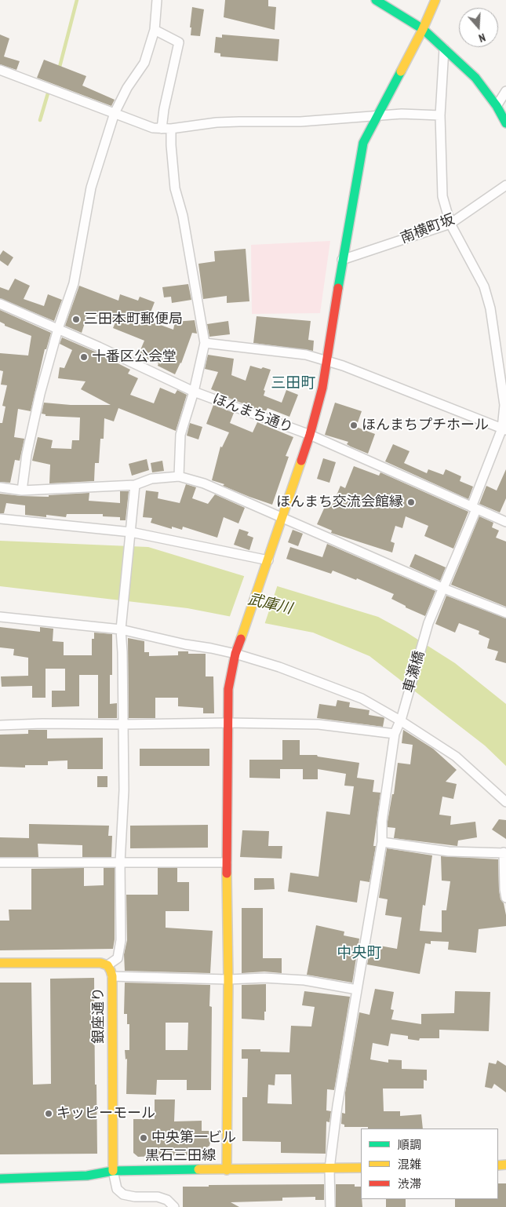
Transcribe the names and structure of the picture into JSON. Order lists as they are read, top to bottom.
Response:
{
  "streets": {
    "street": [
      "南横町坂",
      "ほんまち通り",
      "車瀬橋",
      "銀座通り",
      "黒石三田線"
    ]
  },
  "crossings": [
    ["南横町坂", "車瀬橋"],
    ["ほんまち通り", "車瀬橋"],
    ["車瀬橋", "銀座通り"],
    ["車瀬橋", "黒石三田線"],
    ["銀座通り", "黒石三田線"]
  ],
  "districts": ["三田町", "中央町"],
  "water": ["武庫川"],
  "places": [
    "三田本町郵便局",
    "十番区公会堂",
    "ほんまちプチホール",
    "ほんまち交流会館縁",
    "キッピーモール",
    "中央第一ビル"
  ],
  "legend": ["順調", "混雑", "渋滞"],
  "north": "bottom"
}
